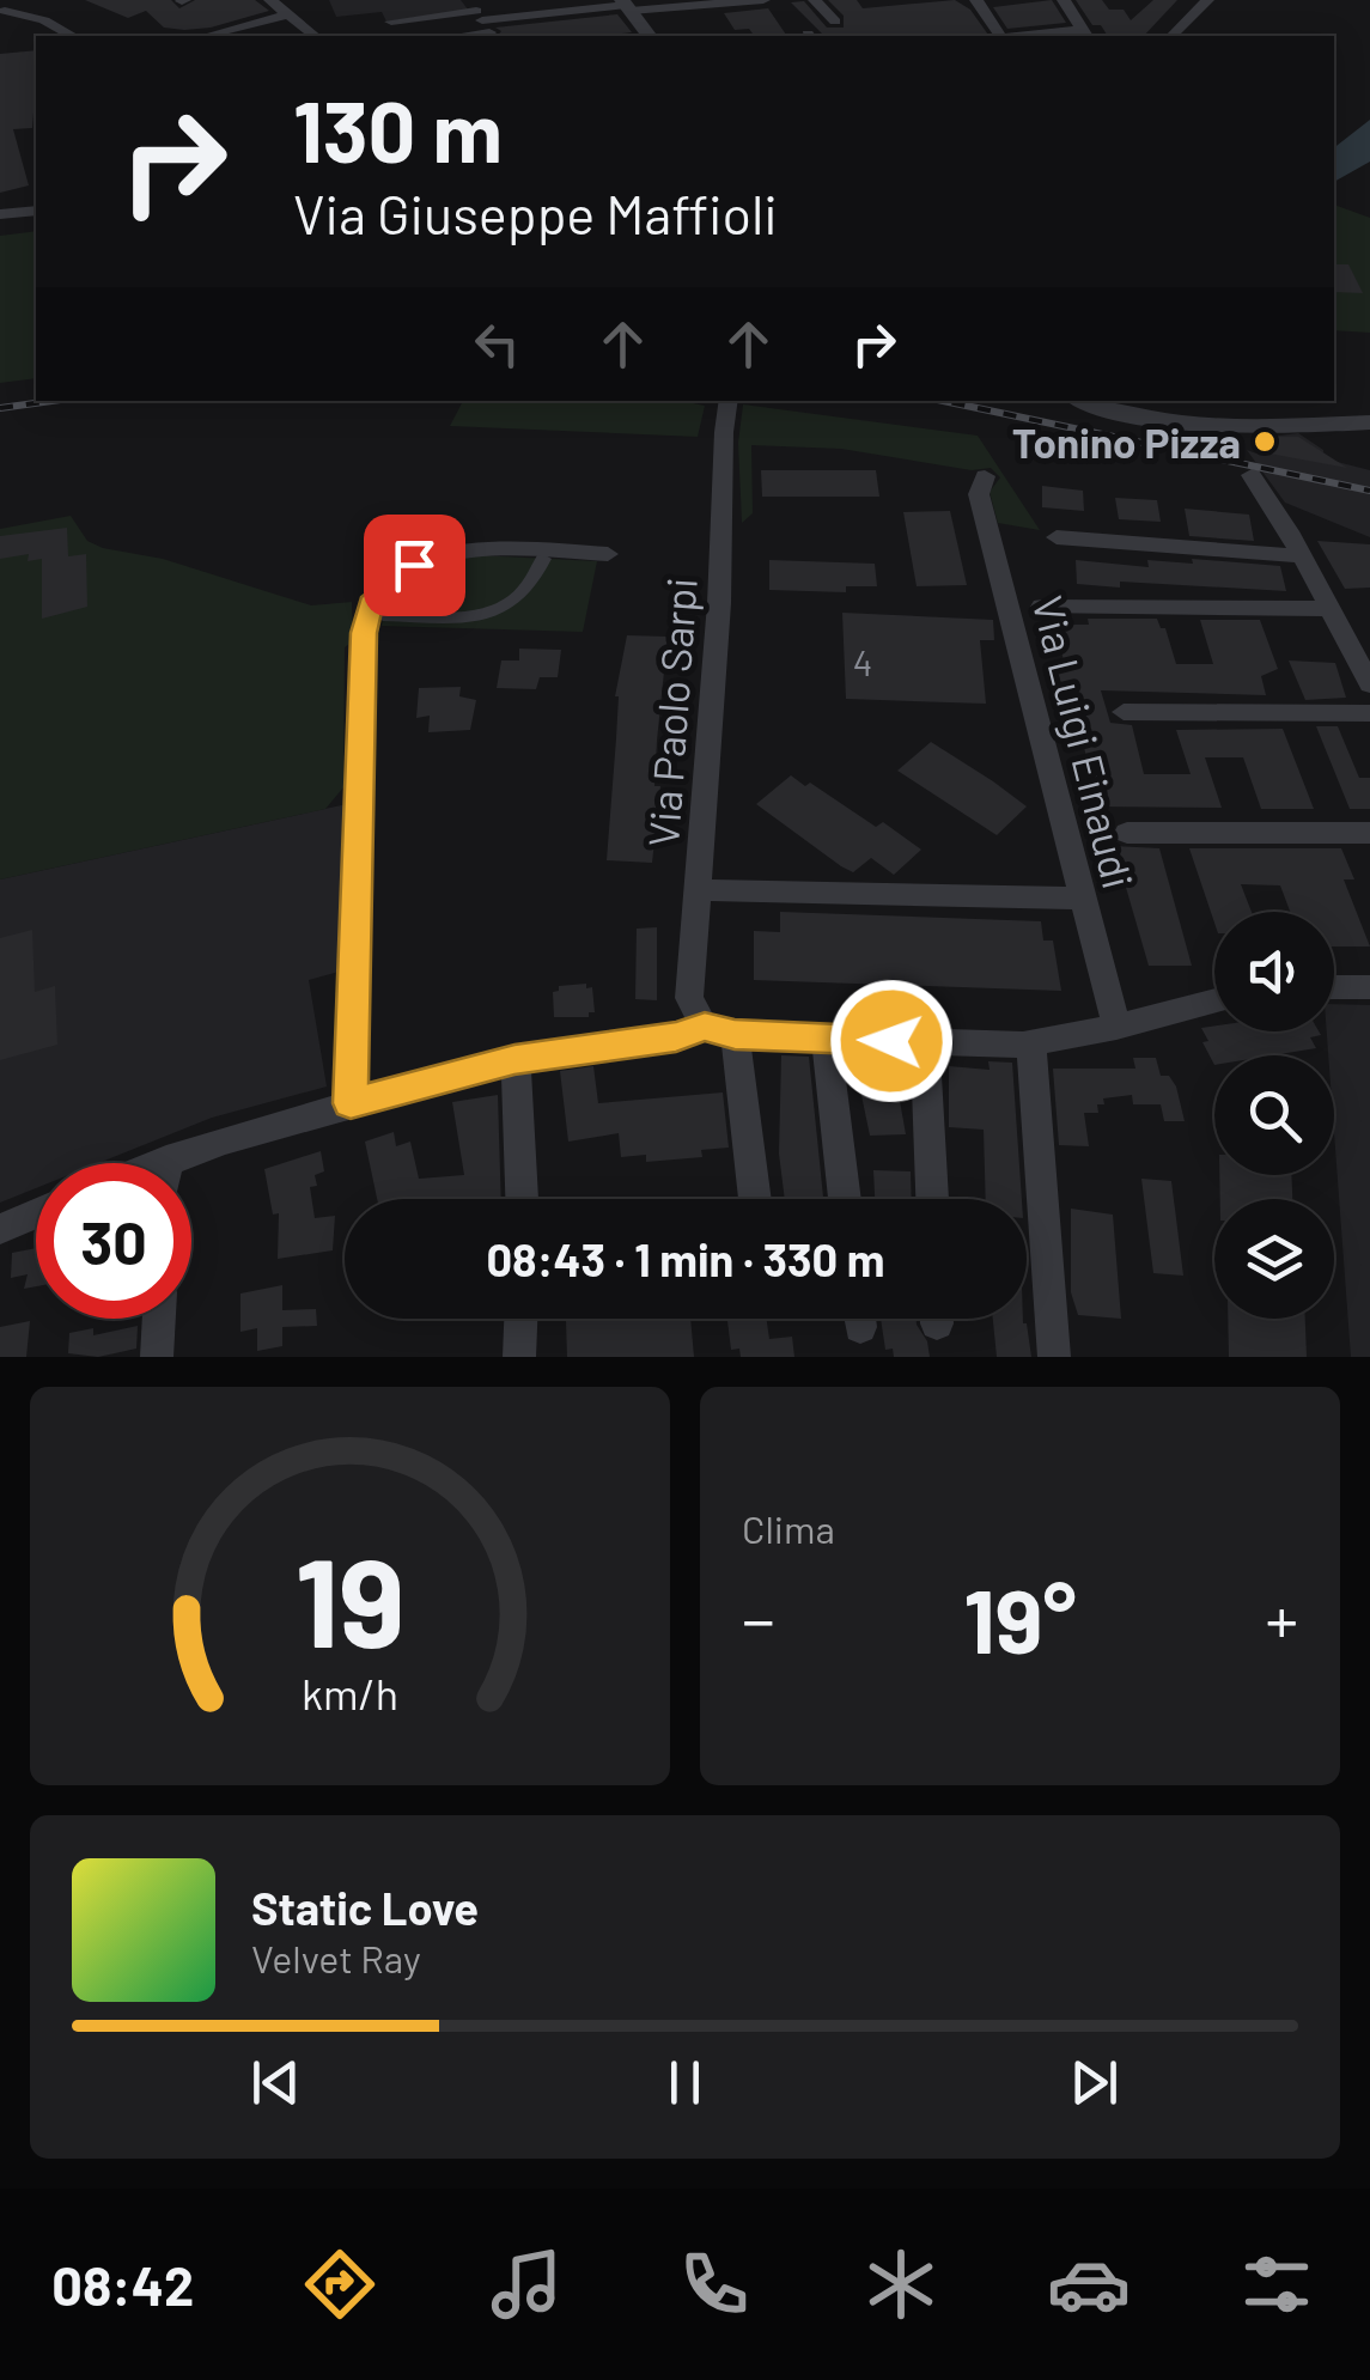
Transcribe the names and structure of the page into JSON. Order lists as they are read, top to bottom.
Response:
{
  "streets": {
    "street": ["Via Paolo Sarpi", "Via Luigi Einaudi"]
  },
  "places": ["Tonino Pizza"],
  "house_numbers": ["4"],
  "page": {
    "turn": ["130 m", "Via Giuseppe Maffioli"],
    "limit": "30",
    "trip": "08:43 · 1 min · 330 m",
    "tile": "Clima",
    "heat": ["−", "19°", "+"],
    "song": ["Static Love", "Velvet Ray"],
    "tabs": "08:42",
    "gauge": ["19", "km/h"]
  }
}
